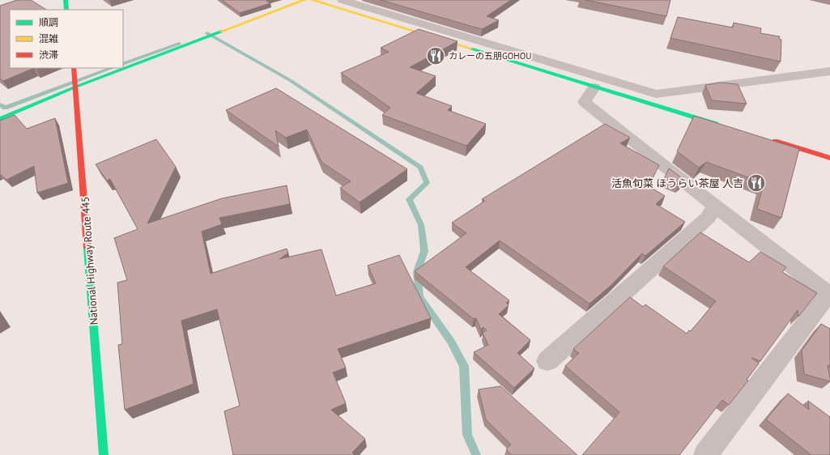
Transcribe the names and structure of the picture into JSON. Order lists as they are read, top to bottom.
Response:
{
  "streets": {
    "main road": ["National Highway Route 445"]
  },
  "places": {
    "restaurant": ["カレーの五朋GOHOU", "活魚旬菜 ほうらい茶屋 人吉"]
  },
  "legend": ["順調", "混雑", "渋滞"]
}
